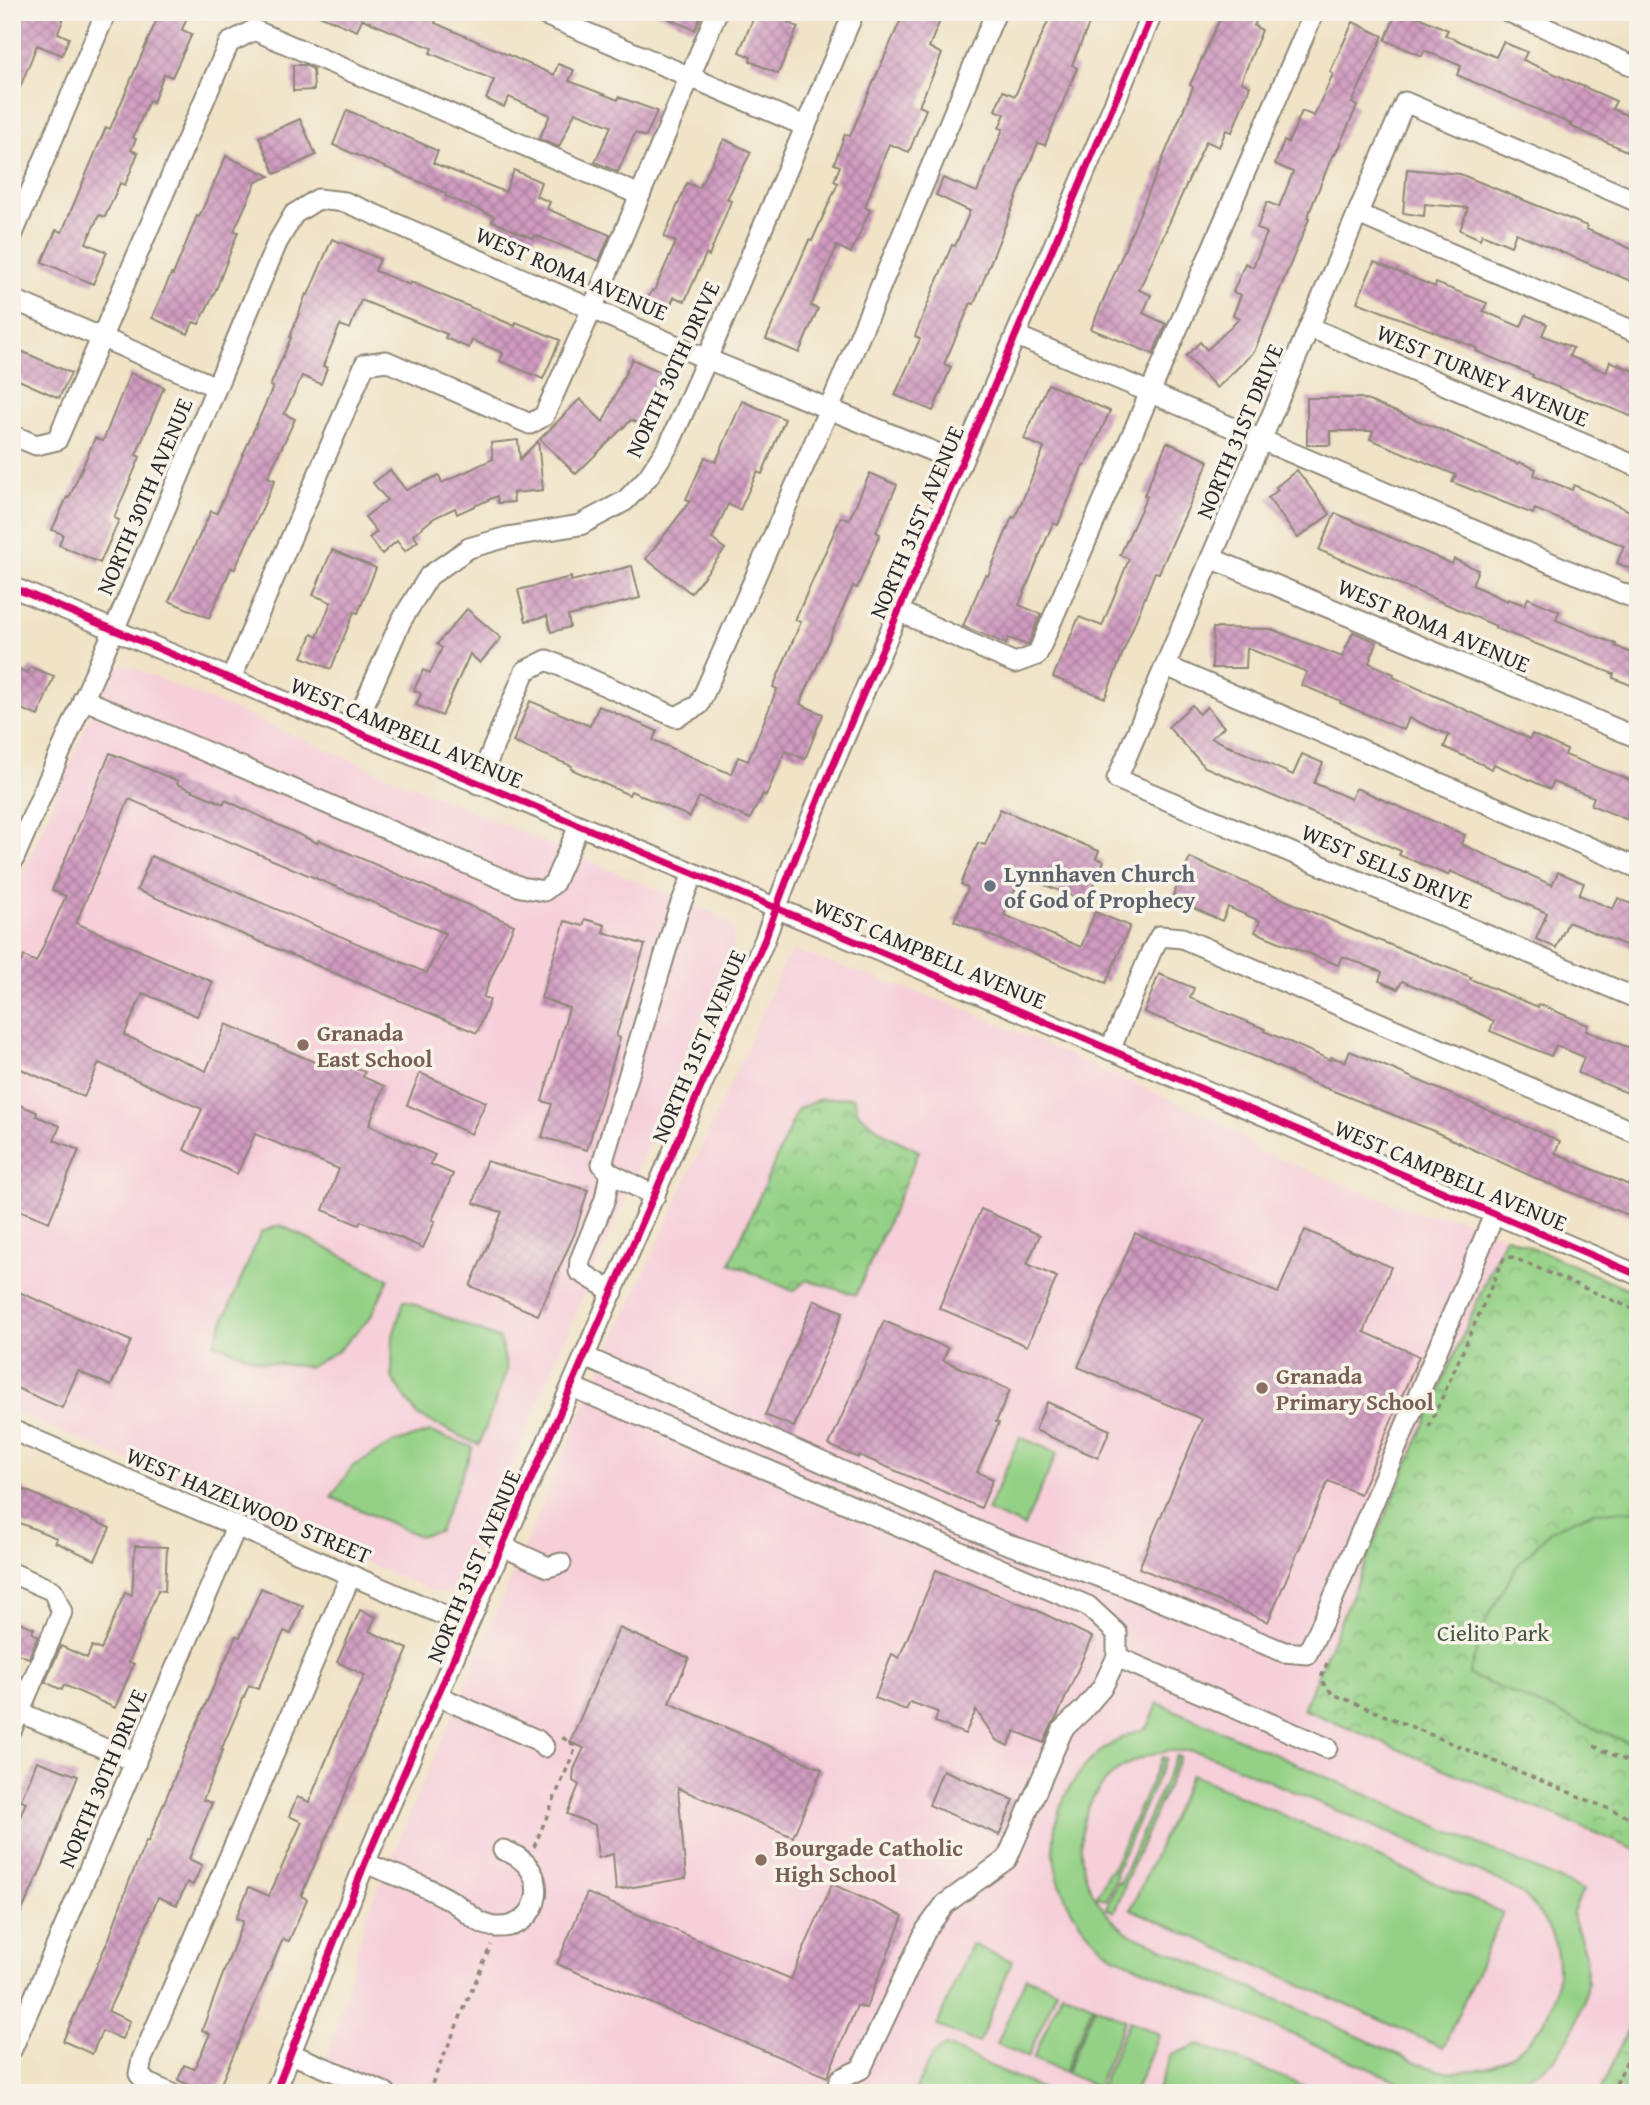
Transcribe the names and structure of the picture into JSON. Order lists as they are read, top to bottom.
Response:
{
  "streets": {
    "street": [
      "WEST ROMA AVENUE",
      "NORTH 30TH DRIVE",
      "WEST TURNEY AVENUE",
      "NORTH 31ST DRIVE",
      "NORTH 30TH AVENUE",
      "NORTH 31ST AVENUE",
      "WEST CAMPBELL AVENUE",
      "WEST SELLS DRIVE",
      "WEST HAZELWOOD STREET"
    ]
  },
  "crossings": [
    ["WEST ROMA AVENUE", "NORTH 30TH DRIVE"],
    ["WEST ROMA AVENUE", "NORTH 31ST DRIVE"],
    ["WEST ROMA AVENUE", "NORTH 30TH AVENUE"],
    ["WEST ROMA AVENUE", "NORTH 31ST AVENUE"],
    ["NORTH 30TH DRIVE", "WEST CAMPBELL AVENUE"],
    ["NORTH 30TH DRIVE", "WEST HAZELWOOD STREET"],
    ["WEST TURNEY AVENUE", "NORTH 31ST DRIVE"],
    ["NORTH 31ST DRIVE", "WEST SELLS DRIVE"],
    ["NORTH 30TH AVENUE", "WEST CAMPBELL AVENUE"],
    ["NORTH 31ST AVENUE", "WEST CAMPBELL AVENUE"],
    ["NORTH 31ST AVENUE", "WEST HAZELWOOD STREET"]
  ],
  "parks": ["Cielito Park"],
  "places": [
    "Lynnhaven Church of God of Prophecy",
    "Granada East School",
    "Granada Primary School",
    "Bourgade Catholic High School"
  ]
}
